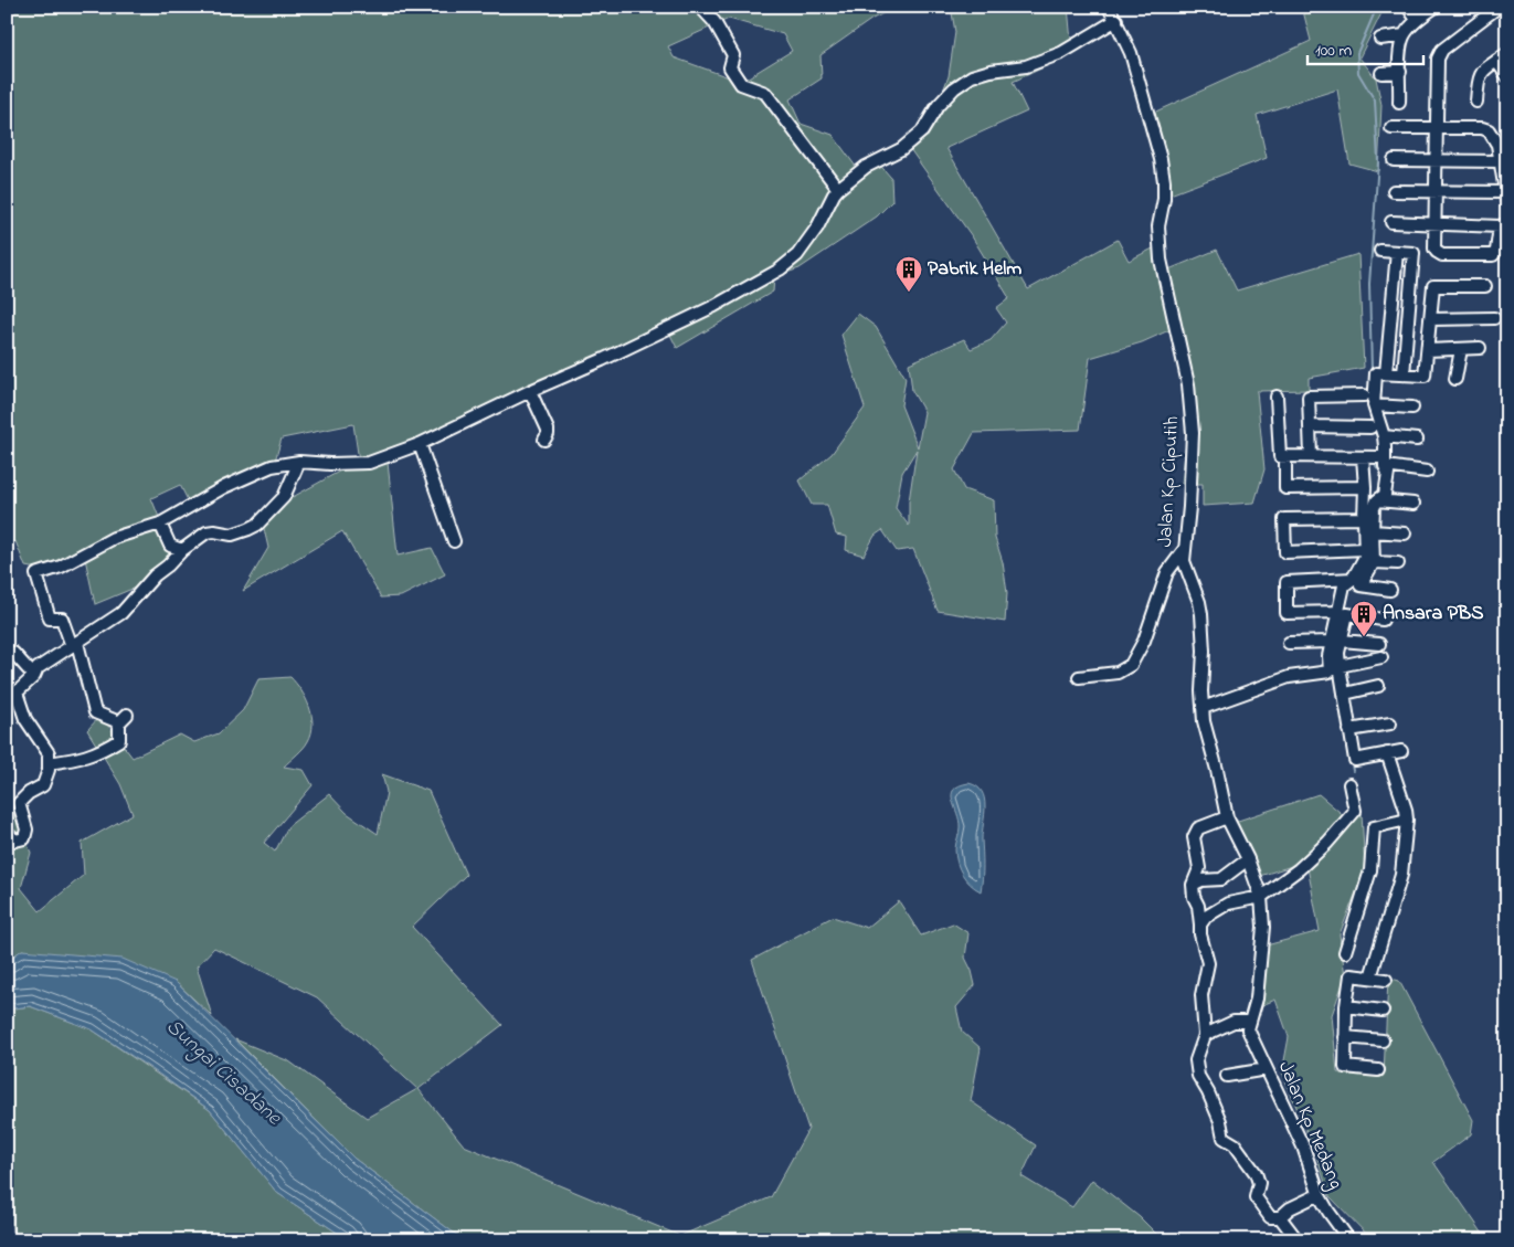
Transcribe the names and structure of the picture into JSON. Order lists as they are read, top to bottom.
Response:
{
  "streets": {
    "street": ["Jalan Kp Ciputih", "Jalan Kp Medang"]
  },
  "crossings": [
    ["Jalan Kp Ciputih", "Jalan Kp Medang"]
  ],
  "water": ["Sungai Cisadane"],
  "places": {
    "building": ["Pabrik Helm", "Ansara PBS"]
  },
  "scale_bar": "100 m"
}
